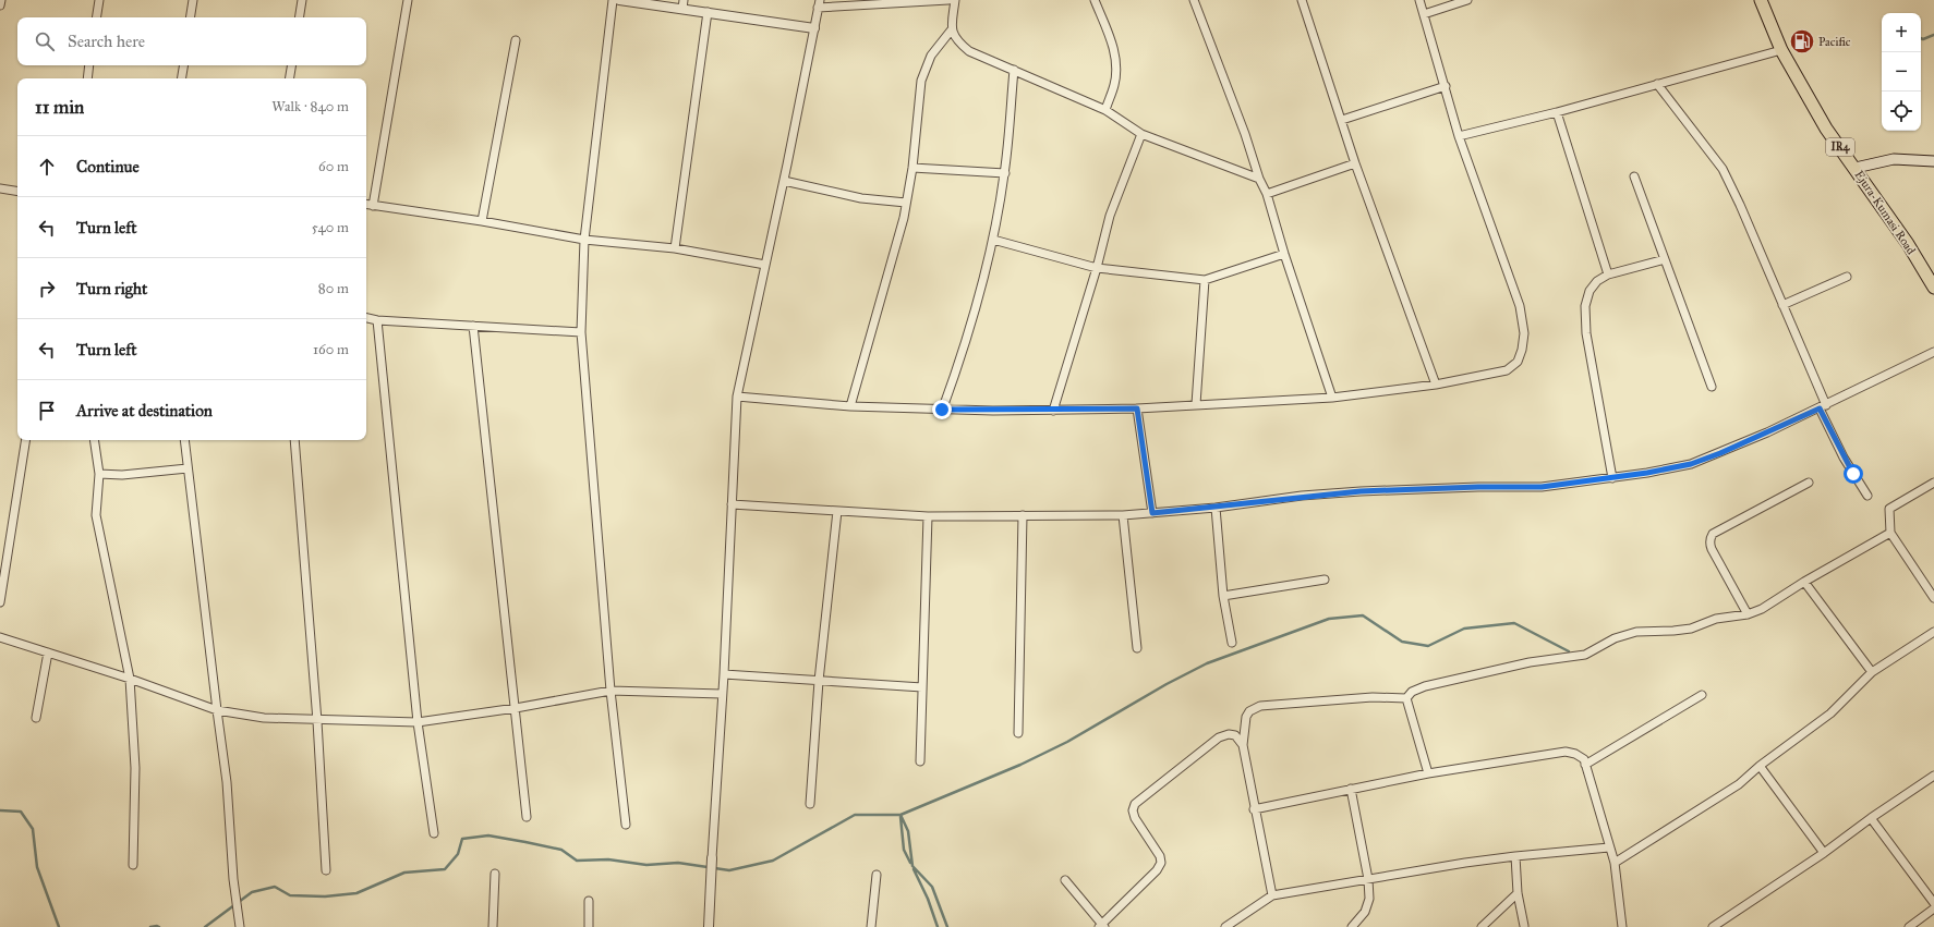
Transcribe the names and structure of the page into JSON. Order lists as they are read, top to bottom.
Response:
{
  "streets": {
    "main road": ["IR4", "Ejura-Kumasi Road"]
  },
  "places": {
    "fuel station": ["Pacific"]
  },
  "page": {
    "map_buttons": ["+", "−"],
    "search": "Search here",
    "heading": ["11 min", "Walk · 840 m"],
    "list": [
      ["Continue", "60 m"],
      ["Turn left", "540 m"],
      ["Turn right", "80 m"],
      ["Turn left", "160 m"],
      "Arrive at destination"
    ]
  }
}
